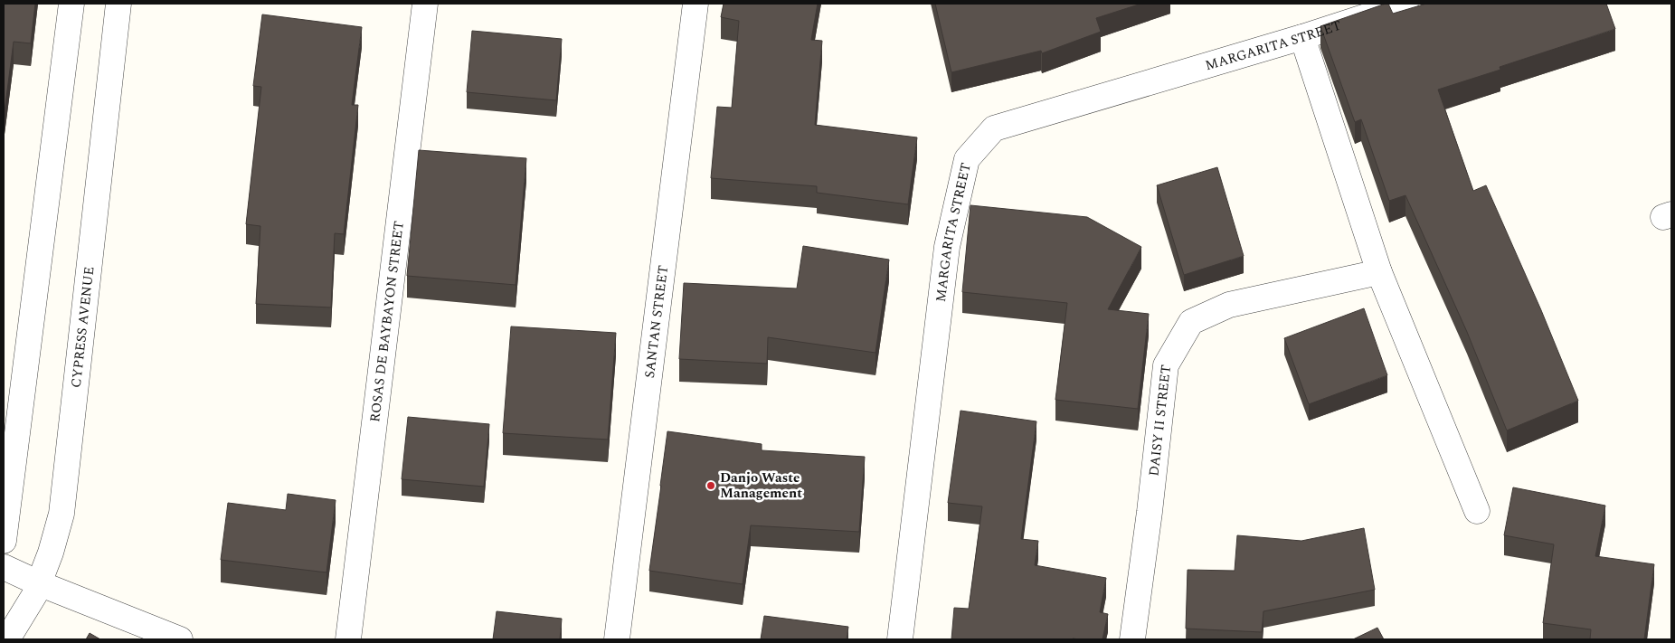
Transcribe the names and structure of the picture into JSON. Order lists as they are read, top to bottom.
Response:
{
  "streets": {
    "street": [
      "MARGARITA STREET",
      "ROSAS DE BAYBAYON STREET",
      "SANTAN STREET",
      "CYPRESS AVENUE",
      "DAISY II STREET"
    ]
  },
  "places": ["Danjo Waste Management"]
}
